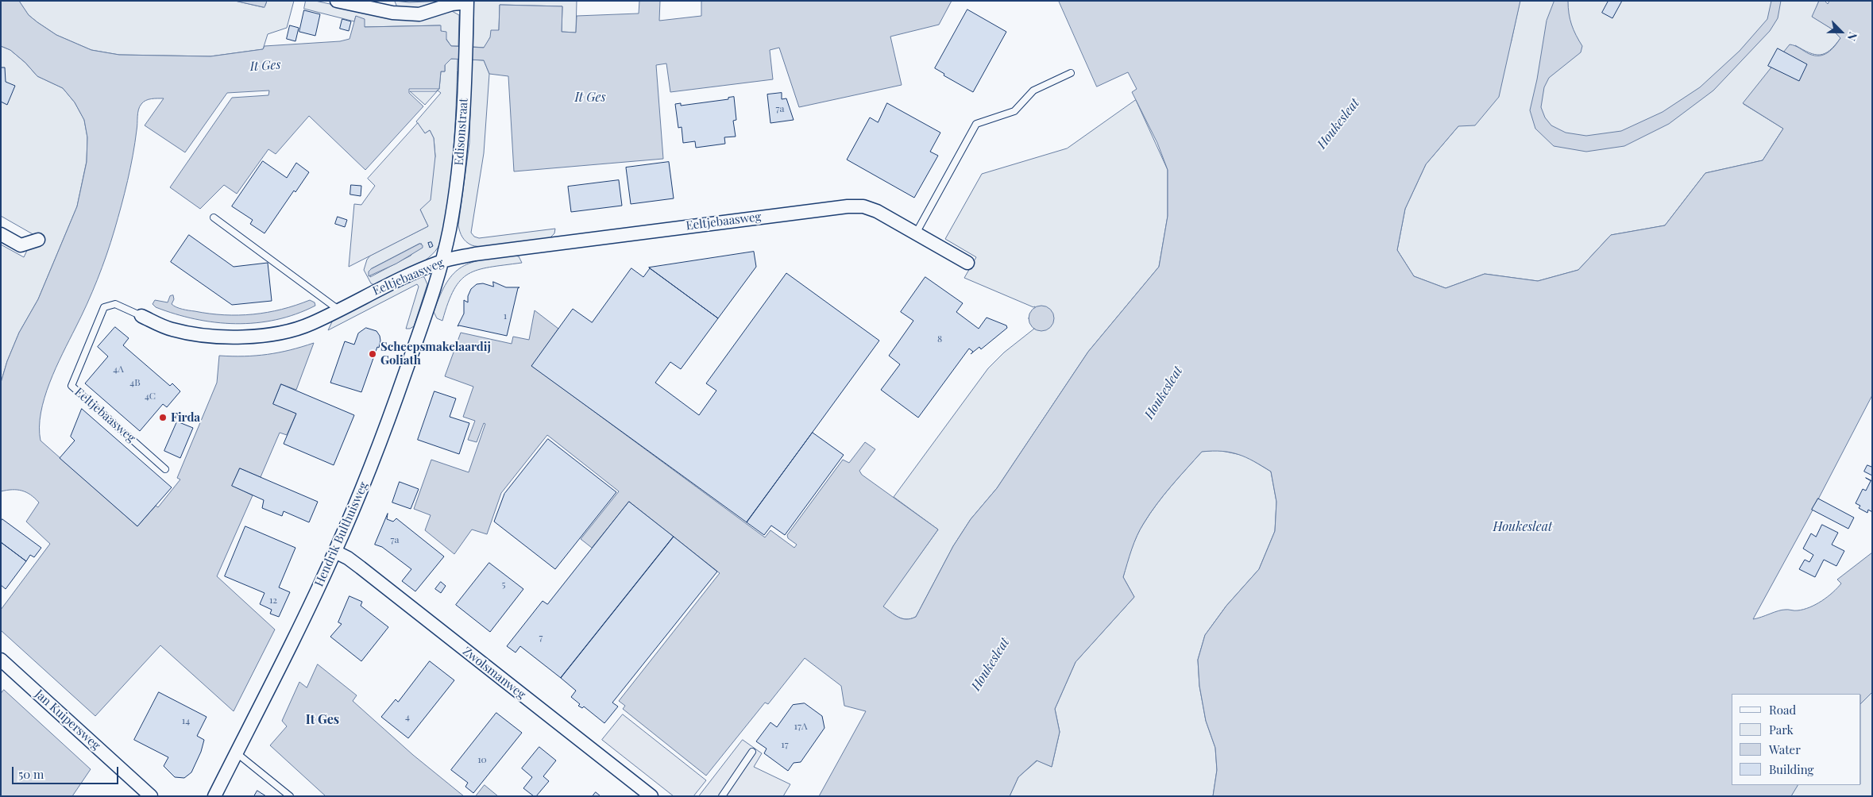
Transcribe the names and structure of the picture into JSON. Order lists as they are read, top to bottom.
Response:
{
  "streets": {
    "street": [
      "Edisonstraat",
      "Eeltjebaasweg",
      "Hendrik Bulthuisweg",
      "Zwolsmanweg",
      "Jan Kuipersweg"
    ]
  },
  "crossings": [
    ["Edisonstraat", "Eeltjebaasweg"],
    ["Edisonstraat", "Hendrik Bulthuisweg"],
    ["Eeltjebaasweg", "Hendrik Bulthuisweg"],
    ["Hendrik Bulthuisweg", "Zwolsmanweg"]
  ],
  "districts": ["It Ges"],
  "water": ["It Ges", "Houkesleat"],
  "places": ["Scheepsmakelaardij Goliath", "Firda"],
  "house_numbers": [
    "7a",
    "1",
    "8",
    "4A",
    "4B",
    "4C",
    "7a",
    "5",
    "12",
    "7",
    "4",
    "14",
    "17A",
    "17",
    "10"
  ],
  "legend": [
    "Road",
    "Park",
    "Water",
    "Building"
  ],
  "scale_bar": "50 m",
  "north": "bottom right"
}
